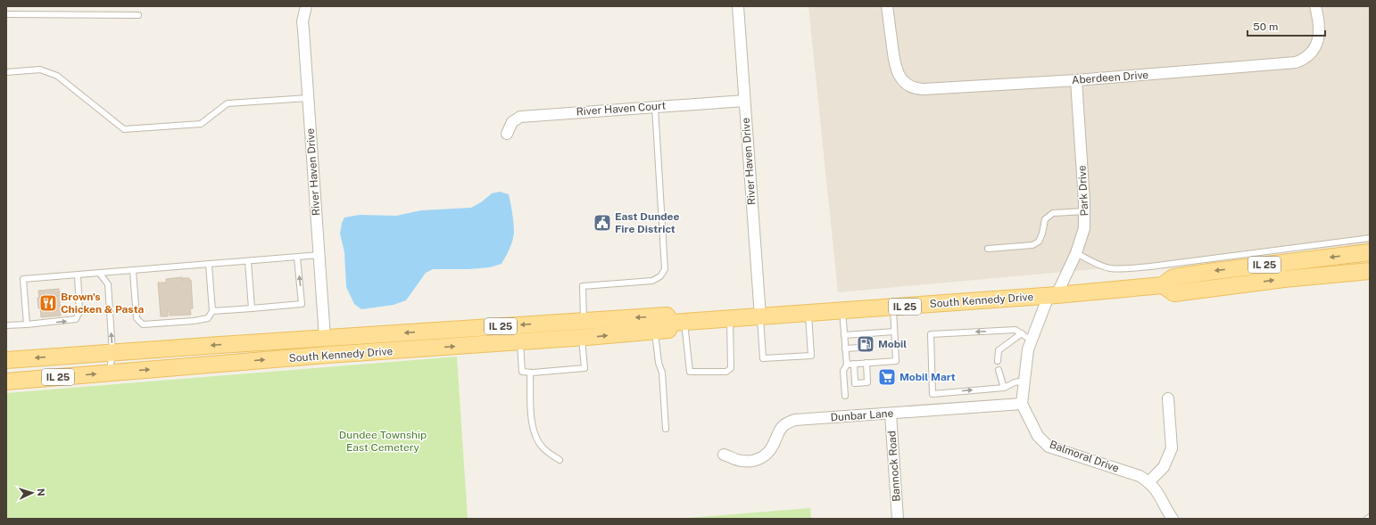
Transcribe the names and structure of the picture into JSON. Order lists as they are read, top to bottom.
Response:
{
  "streets": {
    "main road": ["IL 25", "South Kennedy Drive"],
    "street": [
      "Aberdeen Drive",
      "River Haven Court",
      "River Haven Drive",
      "Park Drive",
      "Dunbar Lane",
      "Balmoral Drive",
      "Bannock Road"
    ]
  },
  "crossings": [
    ["Aberdeen Drive", "Park Drive"],
    ["River Haven Court", "River Haven Drive"],
    ["River Haven Drive", "South Kennedy Drive"],
    ["Park Drive", "South Kennedy Drive"],
    ["IL 25", "South Kennedy Drive"],
    ["Dunbar Lane", "Balmoral Drive"],
    ["Dunbar Lane", "Bannock Road"]
  ],
  "parks": ["Dundee Township East Cemetery"],
  "places": {
    "public building": ["East Dundee Fire District"],
    "restaurant": ["Brown's Chicken & Pasta"],
    "fuel station": ["Mobil"],
    "supermarket": ["Mobil Mart"]
  },
  "scale_bar": "50 m",
  "north": "right"
}
